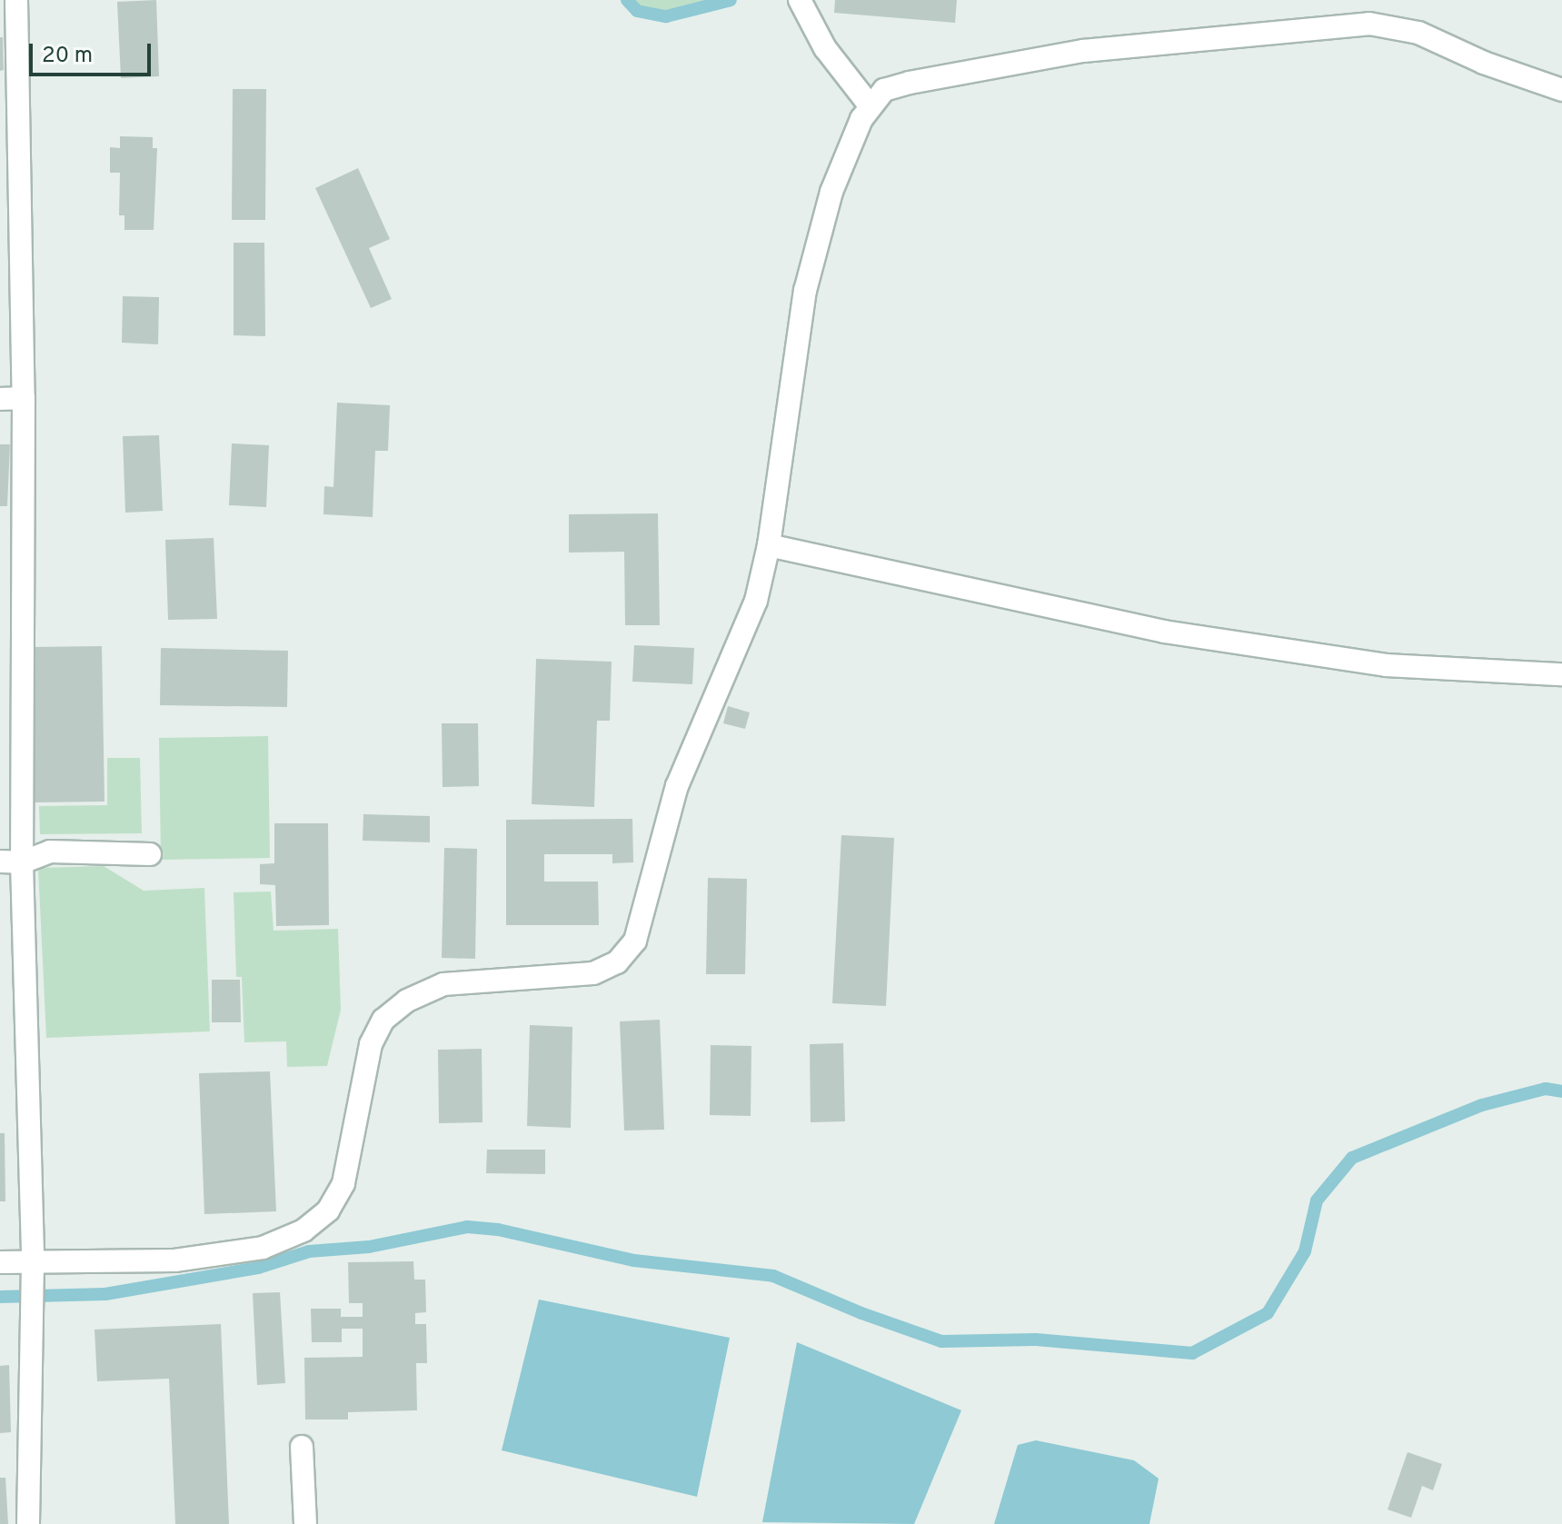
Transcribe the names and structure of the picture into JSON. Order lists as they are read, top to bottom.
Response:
{
  "scale_bar": "20 m"
}
